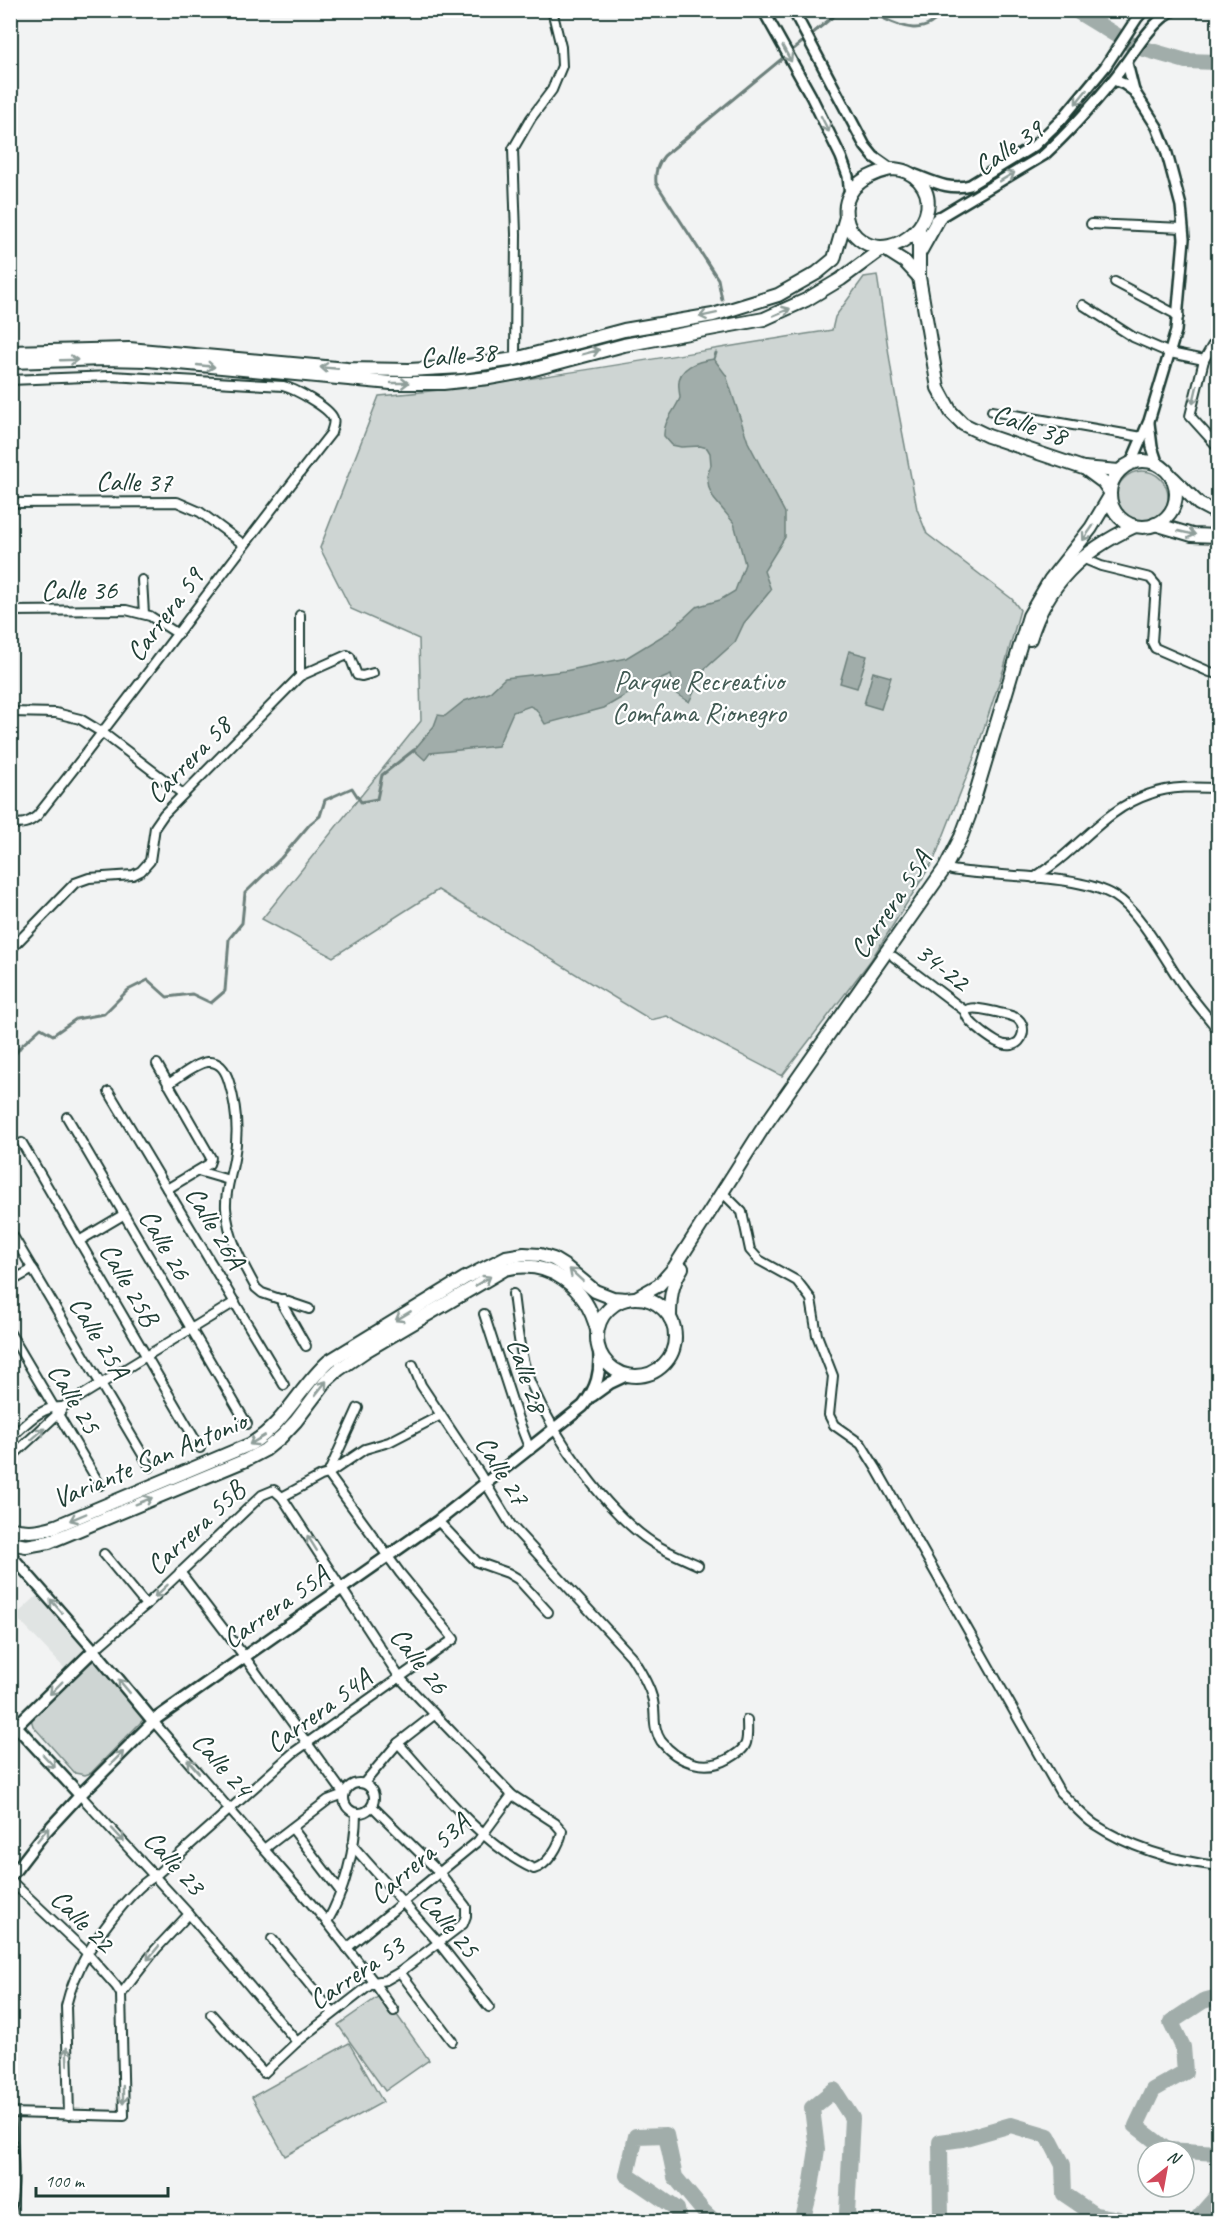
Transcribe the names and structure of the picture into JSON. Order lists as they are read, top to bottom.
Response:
{
  "streets": {
    "main road": [
      "Calle 38",
      "Carrera 55A",
      "Variante San Antonio",
      "Carrera 55B",
      "Calle 24",
      "Calle 23"
    ],
    "street": [
      "Calle 39",
      "Calle 37",
      "Calle 36",
      "Carrera 59",
      "Carrera 58",
      "34-22",
      "Calle 26A",
      "Calle 26",
      "Calle 25B",
      "Calle 25A",
      "Calle 28",
      "Calle 25",
      "Calle 27",
      "Carrera 54A",
      "Carrera 53A",
      "Calle 22",
      "Carrera 53"
    ]
  },
  "crossings": [
    ["Calle 39", "Calle 38"],
    ["Calle 38", "Carrera 55A"],
    ["Calle 37", "Carrera 59"],
    ["Calle 36", "Carrera 59"],
    ["Carrera 55A", "34-22"],
    ["Carrera 55A", "Calle 26"],
    ["Carrera 55A", "Calle 28"],
    ["Carrera 55A", "Variante San Antonio"],
    ["Carrera 55A", "Calle 27"],
    ["Carrera 55A", "Carrera 54A"],
    ["Carrera 55A", "Calle 24"],
    ["Carrera 55A", "Calle 23"],
    ["Carrera 55A", "Calle 22"],
    ["Calle 26", "Carrera 55B"],
    ["Calle 26", "Carrera 54A"],
    ["Calle 26", "Carrera 53A"],
    ["Calle 25", "Carrera 53A"],
    ["Calle 25", "Carrera 53"],
    ["Calle 27", "Carrera 55B"],
    ["Carrera 55B", "Calle 24"],
    ["Carrera 55B", "Calle 23"],
    ["Carrera 54A", "Calle 24"],
    ["Carrera 54A", "Calle 23"],
    ["Carrera 54A", "Calle 22"],
    ["Calle 24", "Carrera 53A"],
    ["Calle 24", "Carrera 53"],
    ["Carrera 53A", "Carrera 53"],
    ["Calle 23", "Carrera 53"]
  ],
  "one_way": ["Calle 24", "Calle 23"],
  "parks": ["Parque Recreativo Comfama Rionegro"],
  "scale_bar": "100 m",
  "north": "top right"
}
